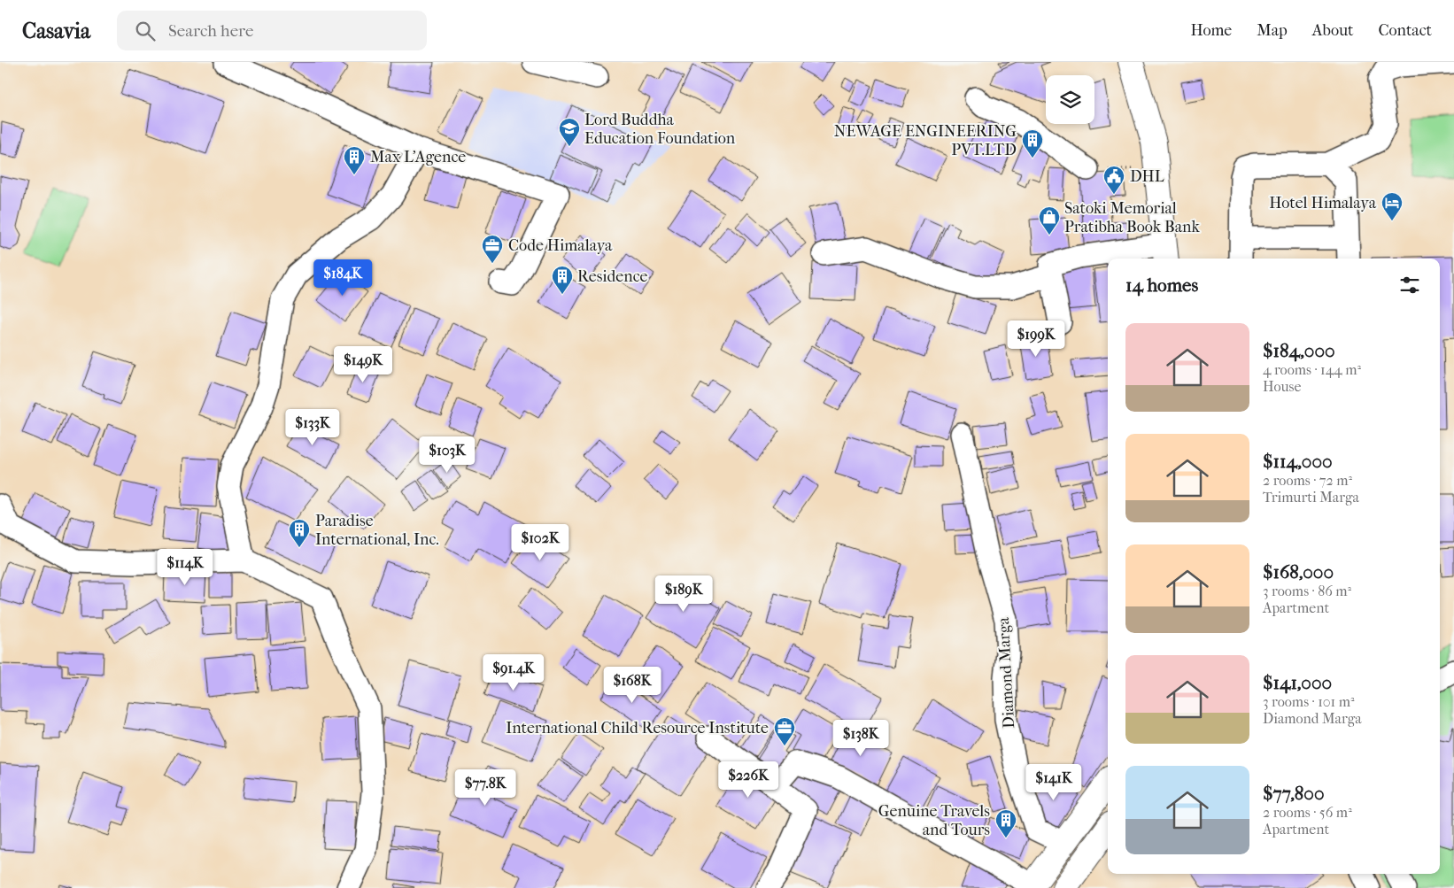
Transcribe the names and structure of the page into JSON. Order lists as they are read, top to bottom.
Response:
{
  "streets": {
    "street": ["Diamond Marga"]
  },
  "places": {
    "school or university": ["Lord Buddha Education Foundation"],
    "building": [
      "NEWAGE ENGINEERING PVT.LTD",
      "Max L'Agence",
      "Residence",
      "Paradise International, Inc.",
      "Genuine Travels and Tours"
    ],
    "public building": ["DHL"],
    "hotel": ["Hotel Himalaya"],
    "shop": ["Satoki Memorial Pratibha Book Bank"],
    "office": ["Code Himalaya", "International Child Resource Institute"]
  },
  "page": {
    "header": "Casavia",
    "search": "Search here",
    "nav": [
      "Home",
      "Map",
      "About",
      "Contact"
    ],
    "heading": "14 homes",
    "price": [
      "$184K",
      "$199K",
      "$149K",
      "$133K",
      "$103K",
      "$102K",
      "$114K",
      "$189K",
      "$91.4K",
      "$168K",
      "$138K",
      "$226K",
      "$141K",
      "$77.8K"
    ],
    "list": [
      {
        "name": "$184,000",
        "note": "4 rooms · 144 m² · House"
      },
      {
        "name": "$114,000",
        "note": "2 rooms · 72 m² · Trimurti Marga"
      },
      {
        "name": "$168,000",
        "note": "3 rooms · 86 m² · Apartment"
      },
      {
        "name": "$141,000",
        "note": "3 rooms · 101 m² · Diamond Marga"
      },
      {
        "name": "$77,800",
        "note": "2 rooms · 56 m² · Apartment"
      }
    ]
  }
}
